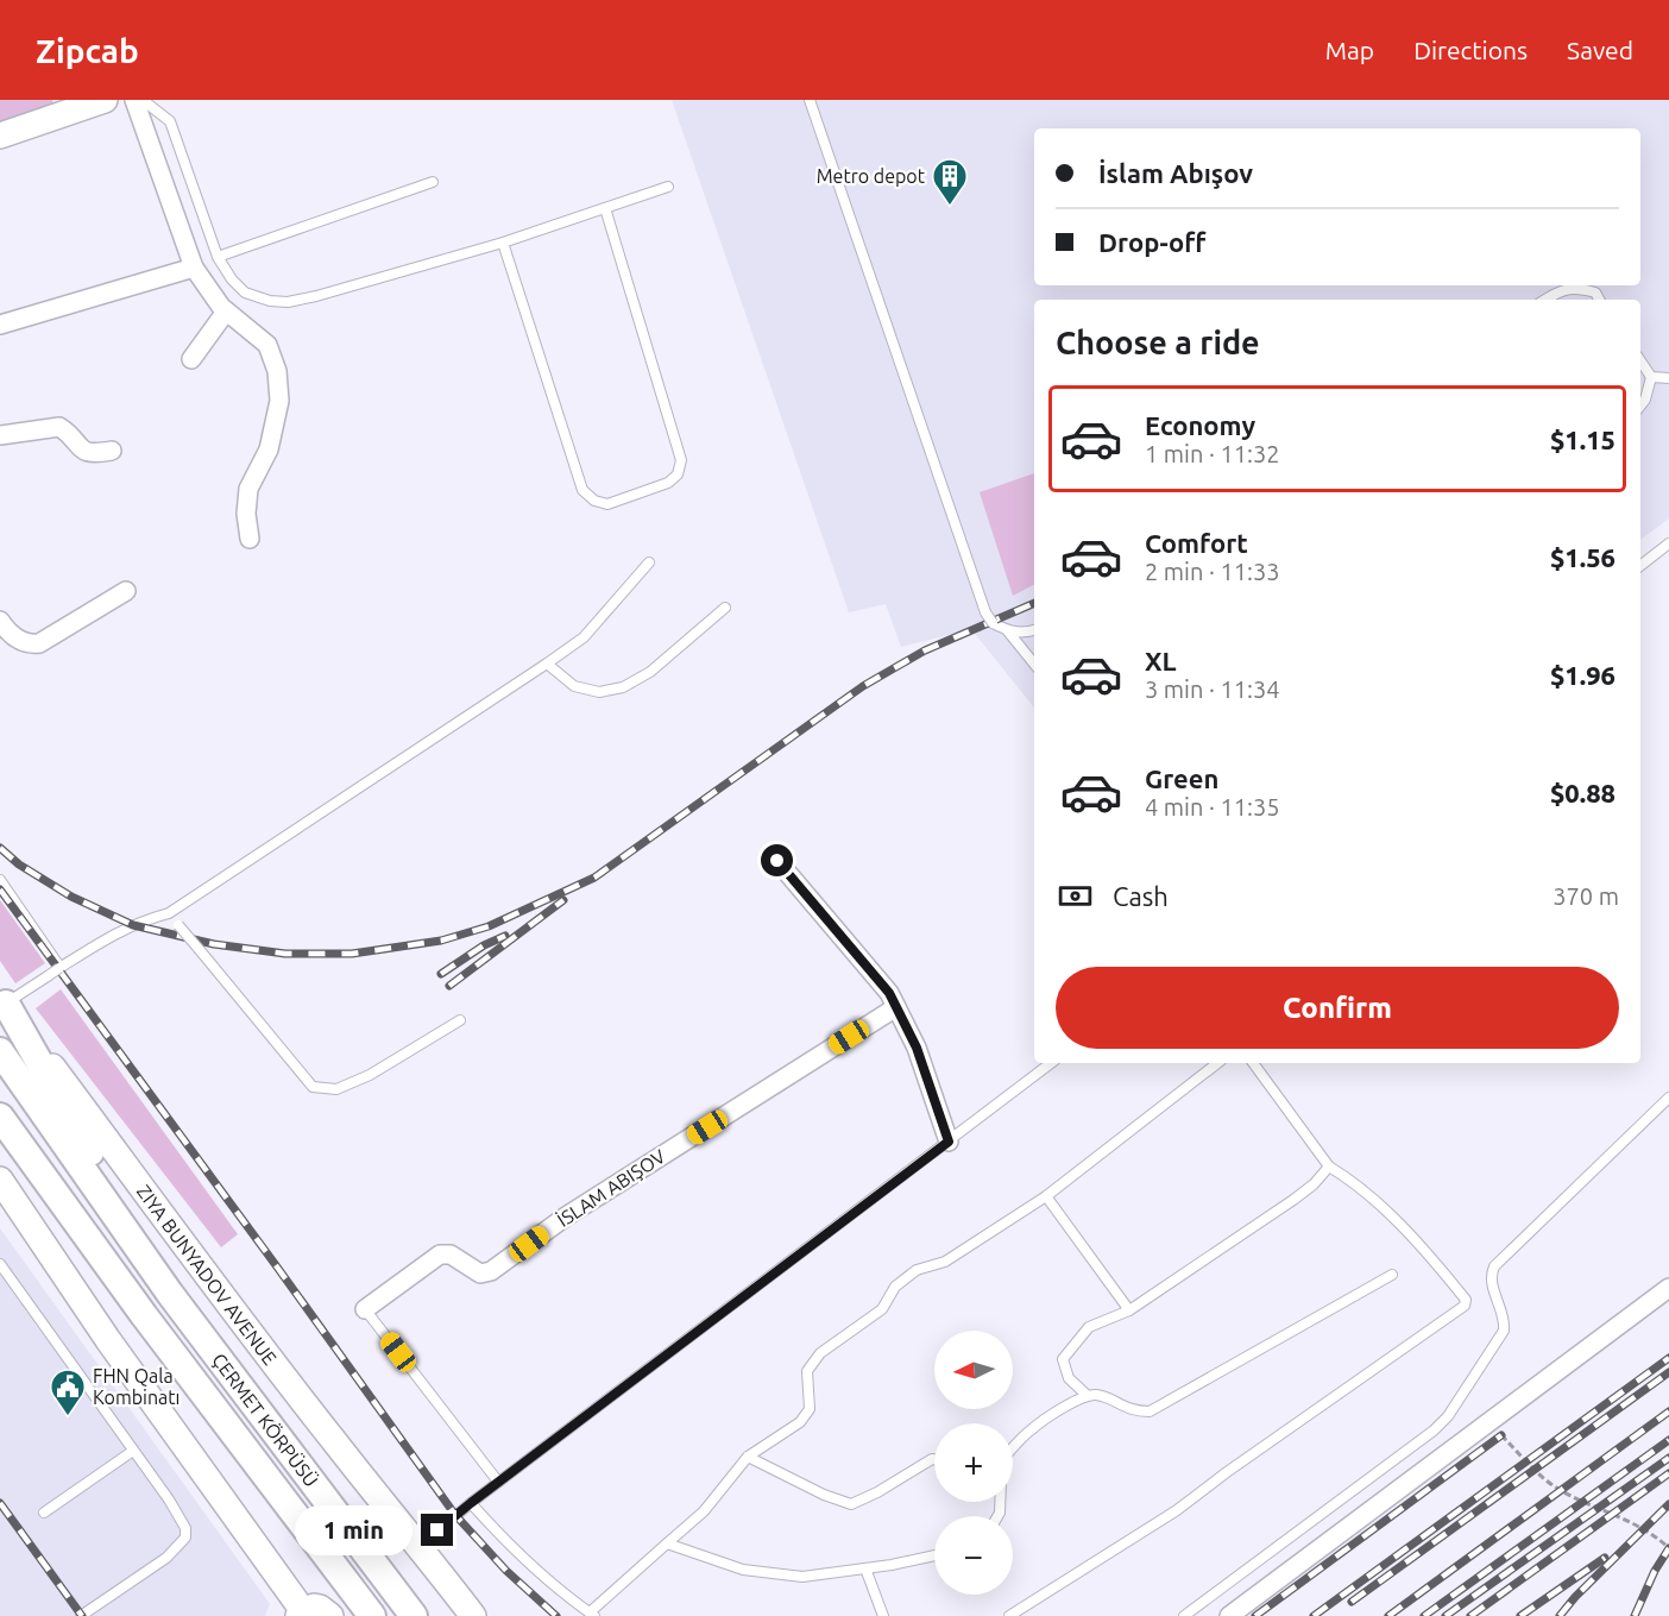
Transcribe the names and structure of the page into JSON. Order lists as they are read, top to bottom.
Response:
{
  "streets": {
    "main road": ["ZIYA BUNYADOV AVENUE", "ÇERMET KÖRPÜSÜ"]
  },
  "crossings": [
    ["ZIYA BUNYADOV AVENUE", "ÇERMET KÖRPÜSÜ"]
  ],
  "places": {
    "building": ["Metro depot"],
    "public building": ["FHN Qala Kombinatı"]
  },
  "north": "left",
  "page": {
    "header": "Zipcab",
    "nav": ["Map", "Directions", "Saved"],
    "banner": ["İslam Abışov", "Drop-off"],
    "heading": "Choose a ride",
    "list": [
      {
        "name": "Economy",
        "note": "1 min · 11:32",
        "value": "$1.15"
      },
      {
        "name": "Comfort",
        "note": "2 min · 11:33",
        "value": "$1.56"
      },
      {
        "name": "XL",
        "note": "3 min · 11:34",
        "value": "$1.96"
      },
      {
        "name": "Green",
        "note": "4 min · 11:35",
        "value": "$0.88"
      }
    ],
    "pay": ["Cash", "370 m"],
    "buttons": "Confirm",
    "map_buttons": ["+", "−"],
    "bubble": "1 min"
  }
}
